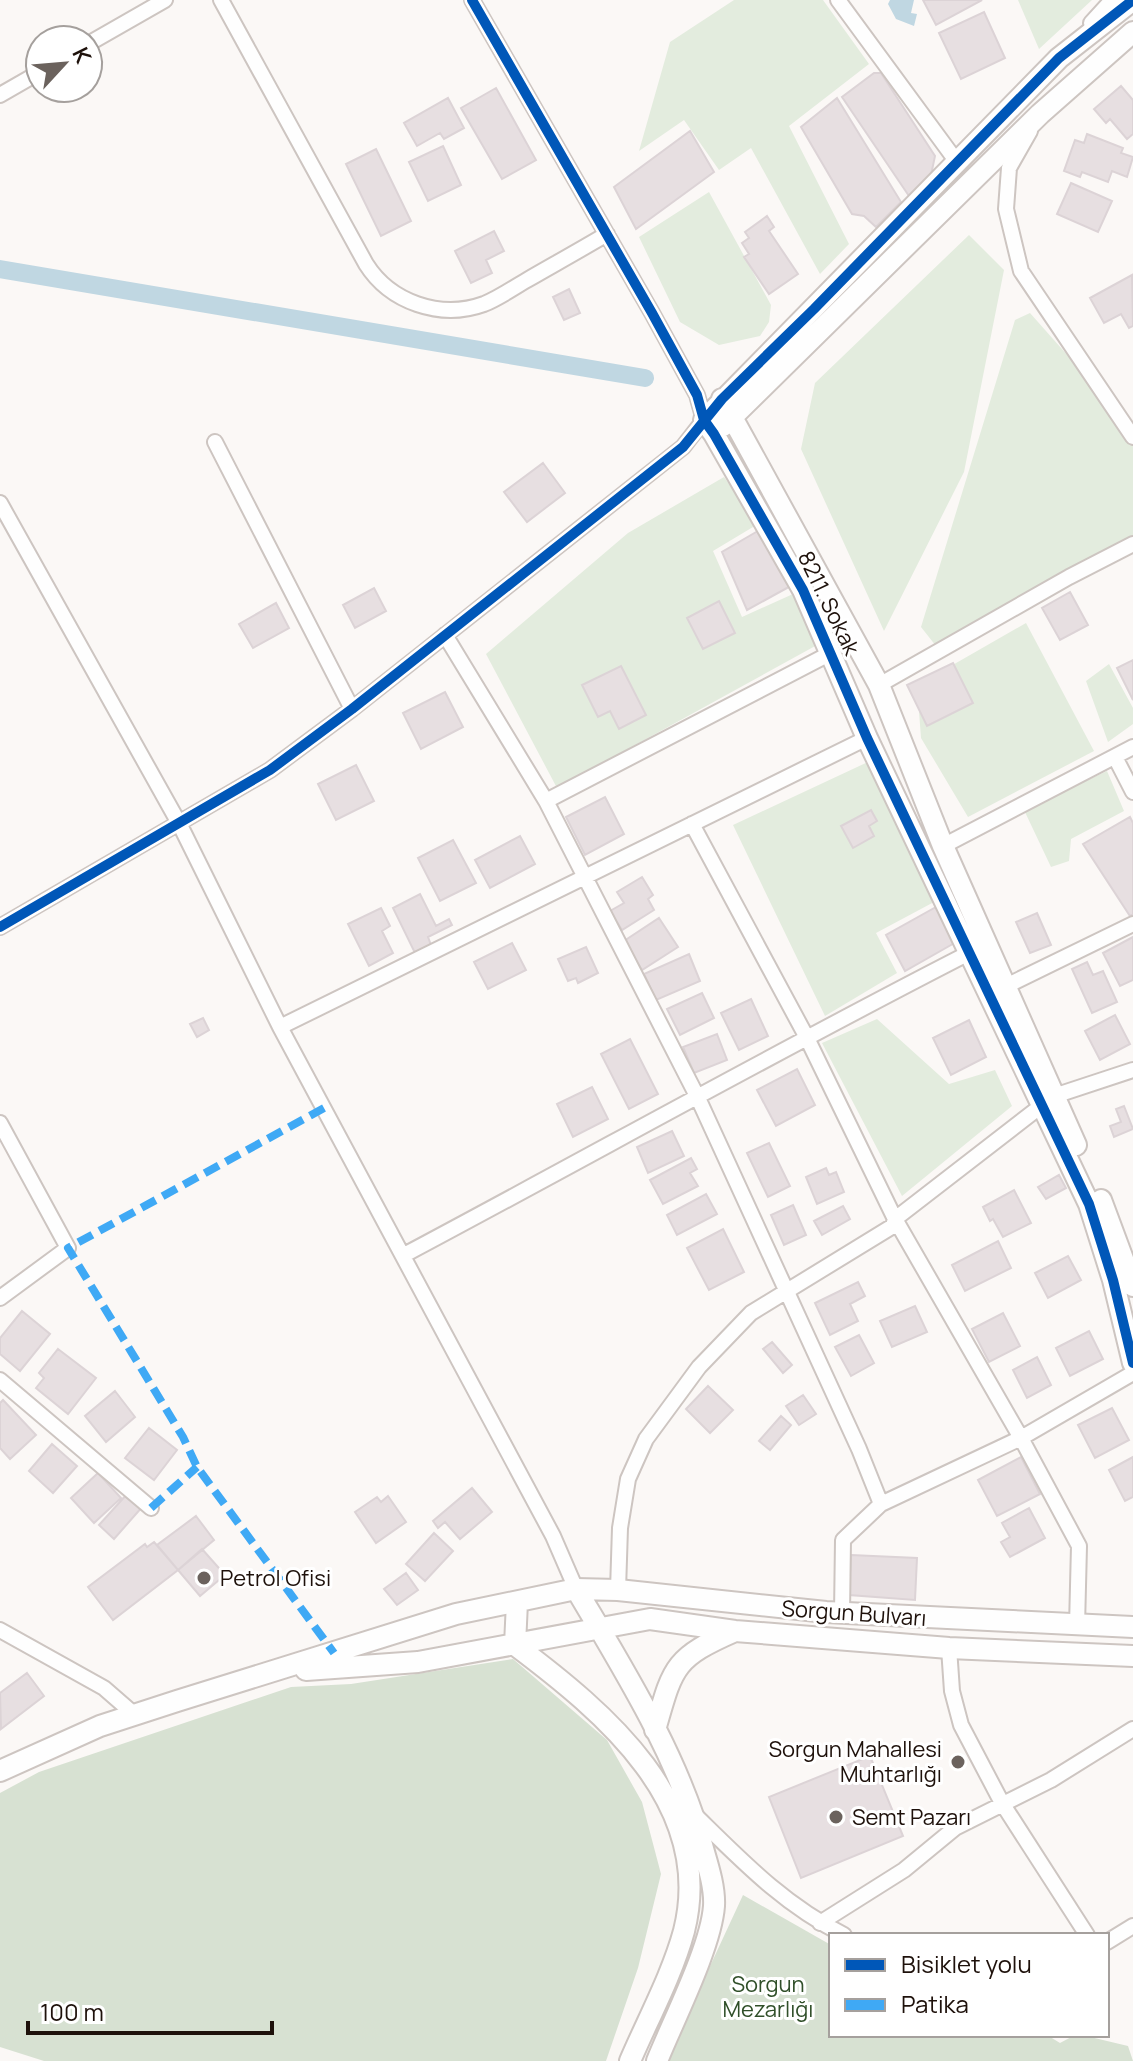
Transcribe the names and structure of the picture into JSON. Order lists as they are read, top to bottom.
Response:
{
  "streets": {
    "main road": ["8211. Sokak", "Sorgun Bulvarı"]
  },
  "parks": ["Sorgun Mezarlığı"],
  "places": ["Petrol Ofisi", "Sorgun Mahallesi Muhtarlığı", "Semt Pazarı"],
  "legend": ["Bisiklet yolu", "Patika"],
  "scale_bar": "100 m",
  "north": "top right"
}
